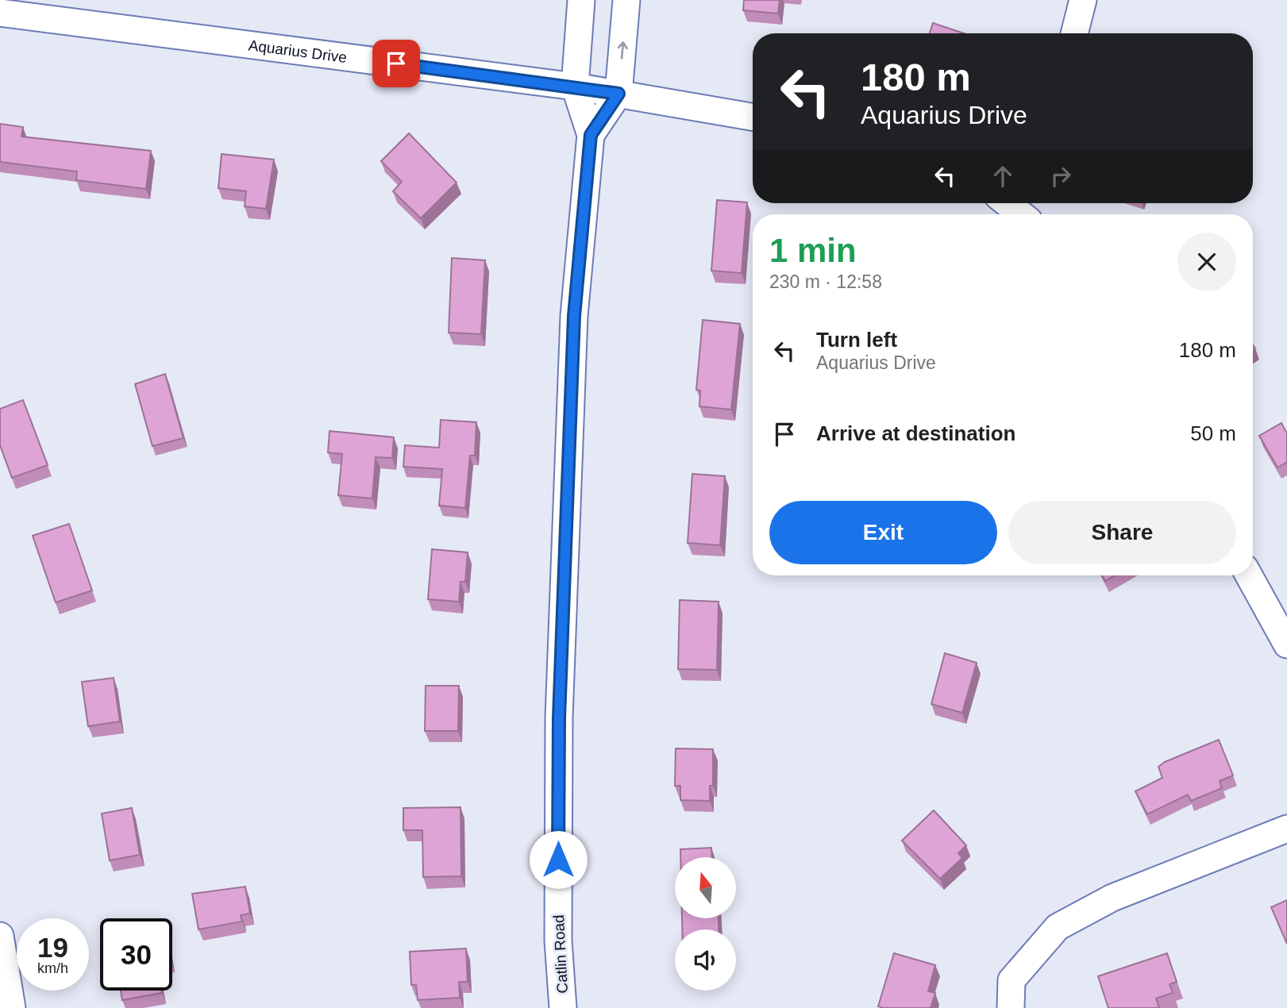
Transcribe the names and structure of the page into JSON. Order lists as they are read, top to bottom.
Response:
{
  "streets": {
    "street": ["Aquarius Drive", "Catlin Road"]
  },
  "crossings": [
    ["Aquarius Drive", "Catlin Road"]
  ],
  "north": "top",
  "page": {
    "turn": ["180 m", "Aquarius Drive"],
    "heading": ["1 min", "230 m · 12:58"],
    "list": [
      {
        "name": "Turn left",
        "note": "Aquarius Drive",
        "value": "180 m"
      },
      {
        "name": "Arrive at destination",
        "value": "50 m"
      }
    ],
    "buttons": ["Exit", "Share"],
    "speed": "19 km/h",
    "limit": "30"
  }
}
